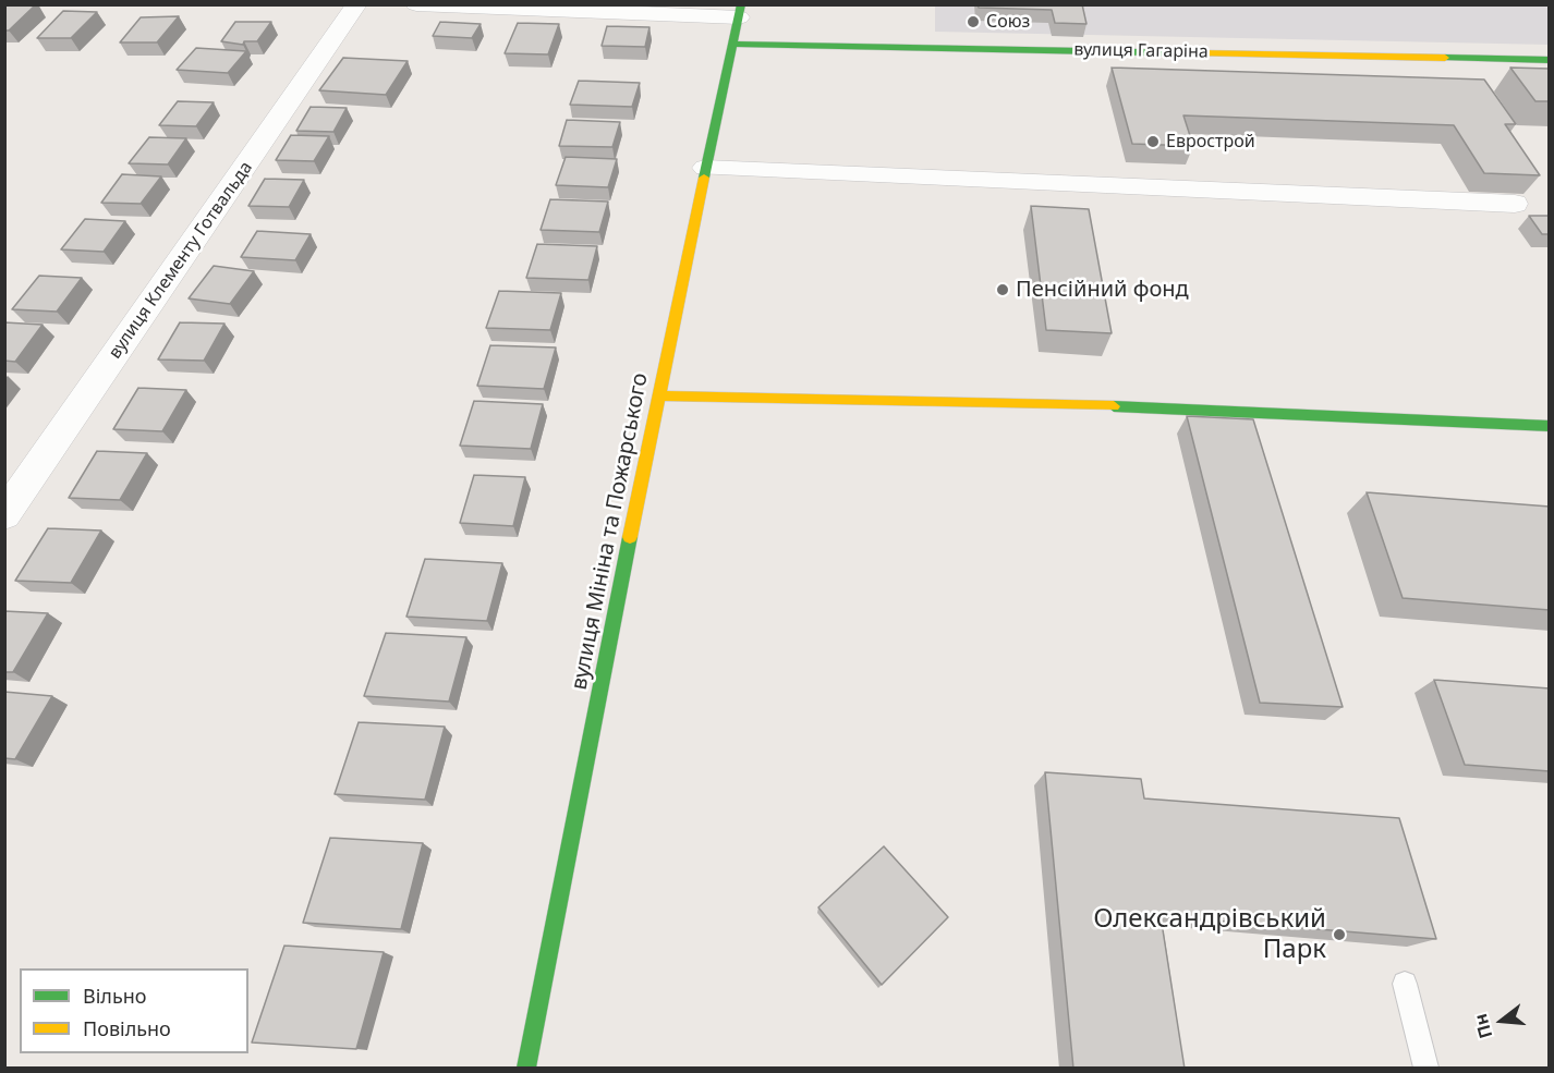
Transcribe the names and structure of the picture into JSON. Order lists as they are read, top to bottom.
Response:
{
  "streets": {
    "street": ["вулиця Гагаріна", "вулиця Клементу Готвальда", "вулиця Мініна та Пожарського"]
  },
  "crossings": [
    ["вулиця Гагаріна", "вулиця Мініна та Пожарського"]
  ],
  "places": [
    "Союз",
    "Еврострой",
    "Пенсійний фонд",
    "Олександрівський Парк"
  ],
  "legend": ["Вільно", "Повільно"],
  "north": "left"
}
